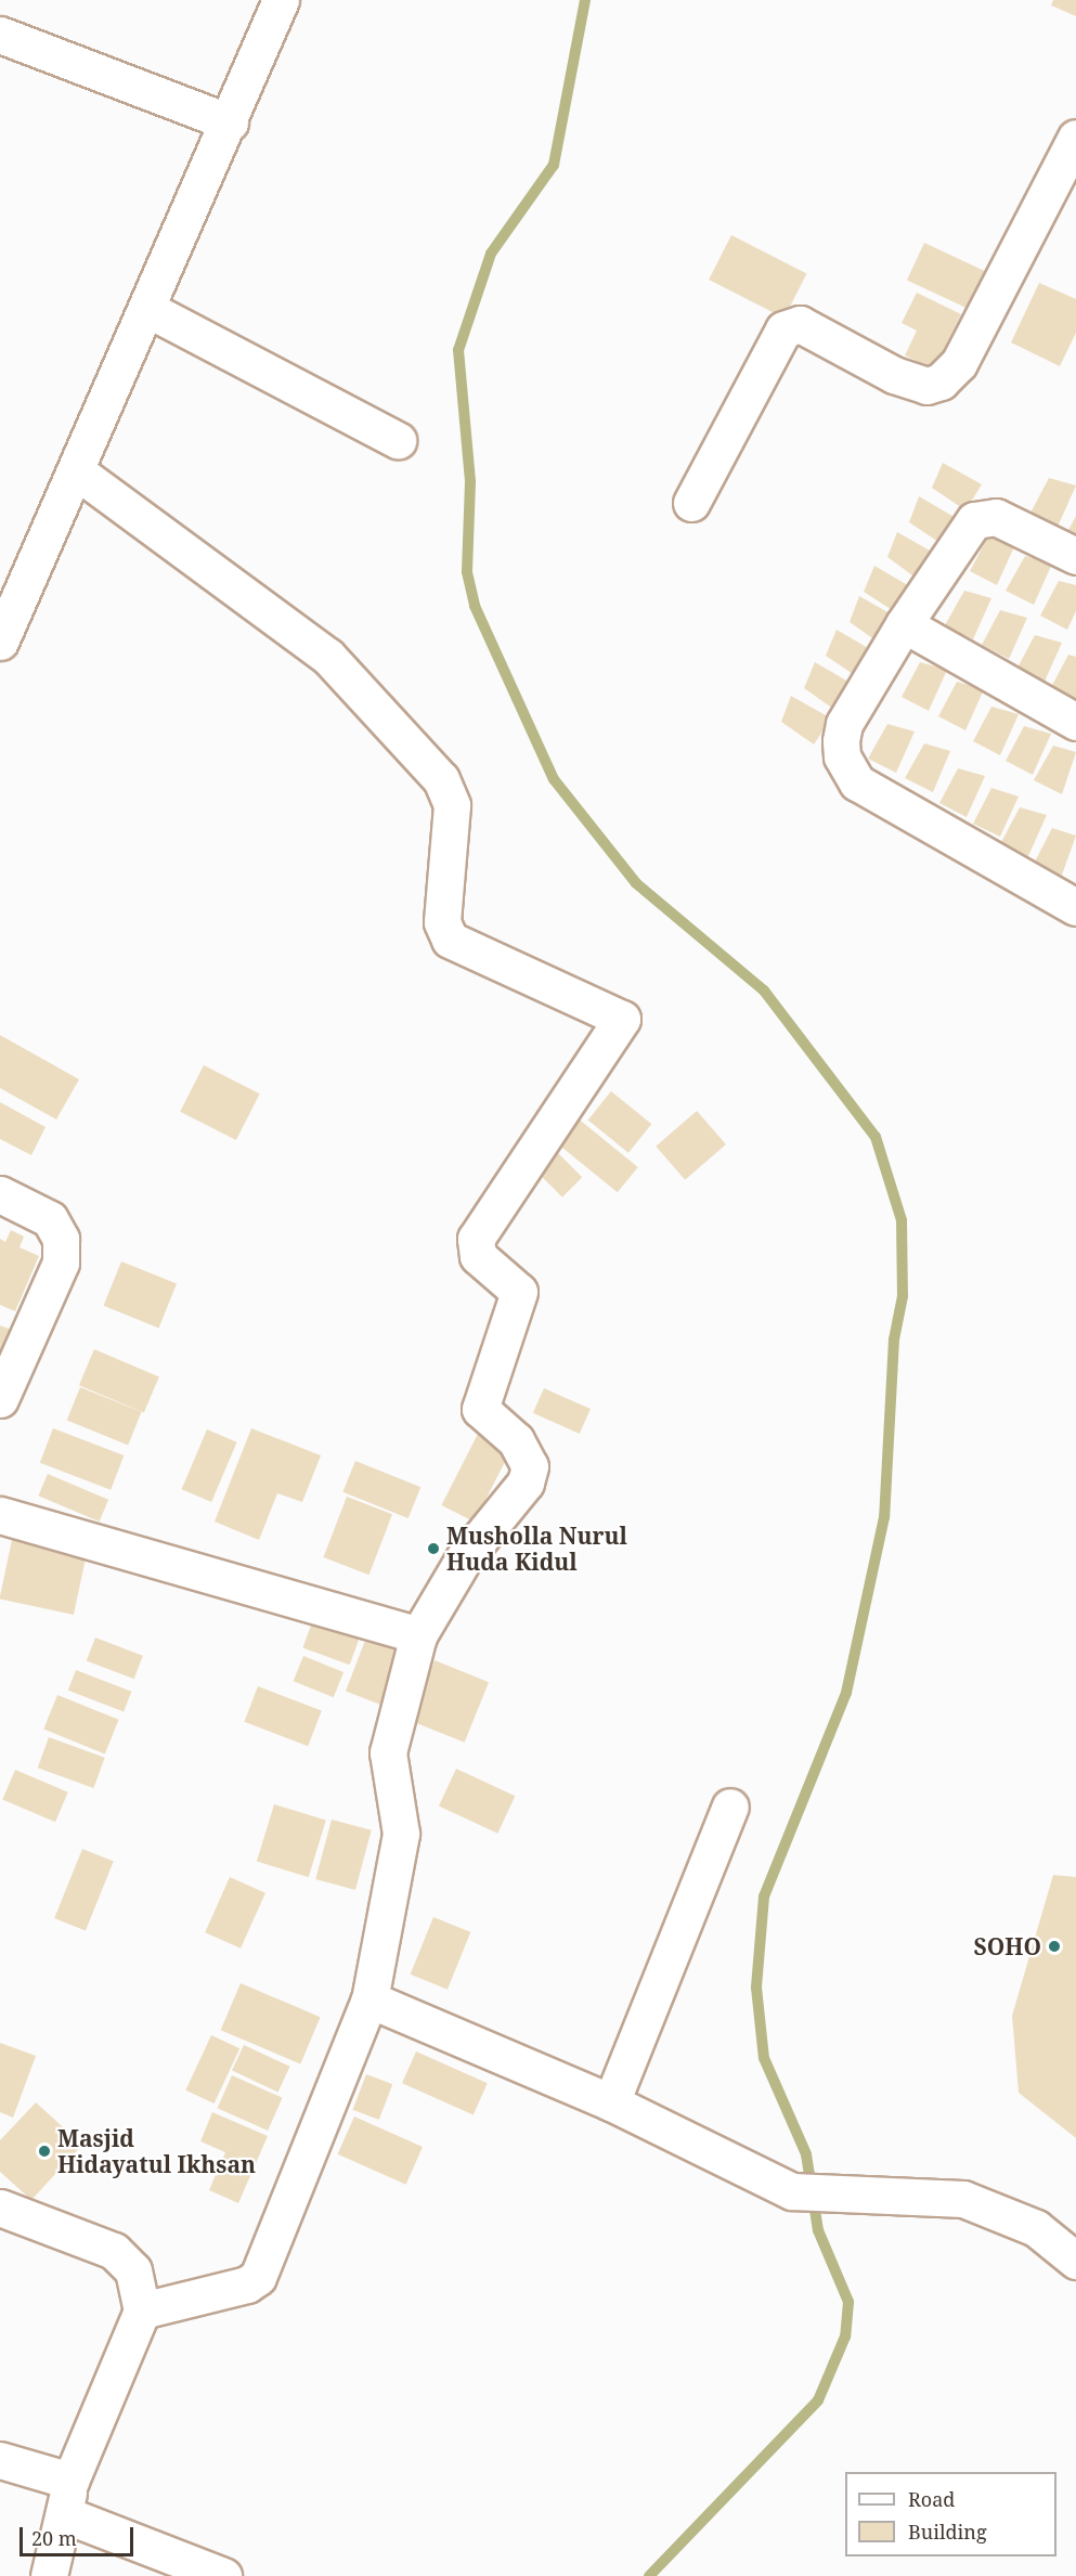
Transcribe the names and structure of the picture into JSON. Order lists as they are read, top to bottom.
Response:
{
  "places": ["Musholla Nurul Huda Kidul", "SOHO", "Masjid Hidayatul Ikhsan"],
  "legend": ["Road", "Building"],
  "scale_bar": "20 m"
}
